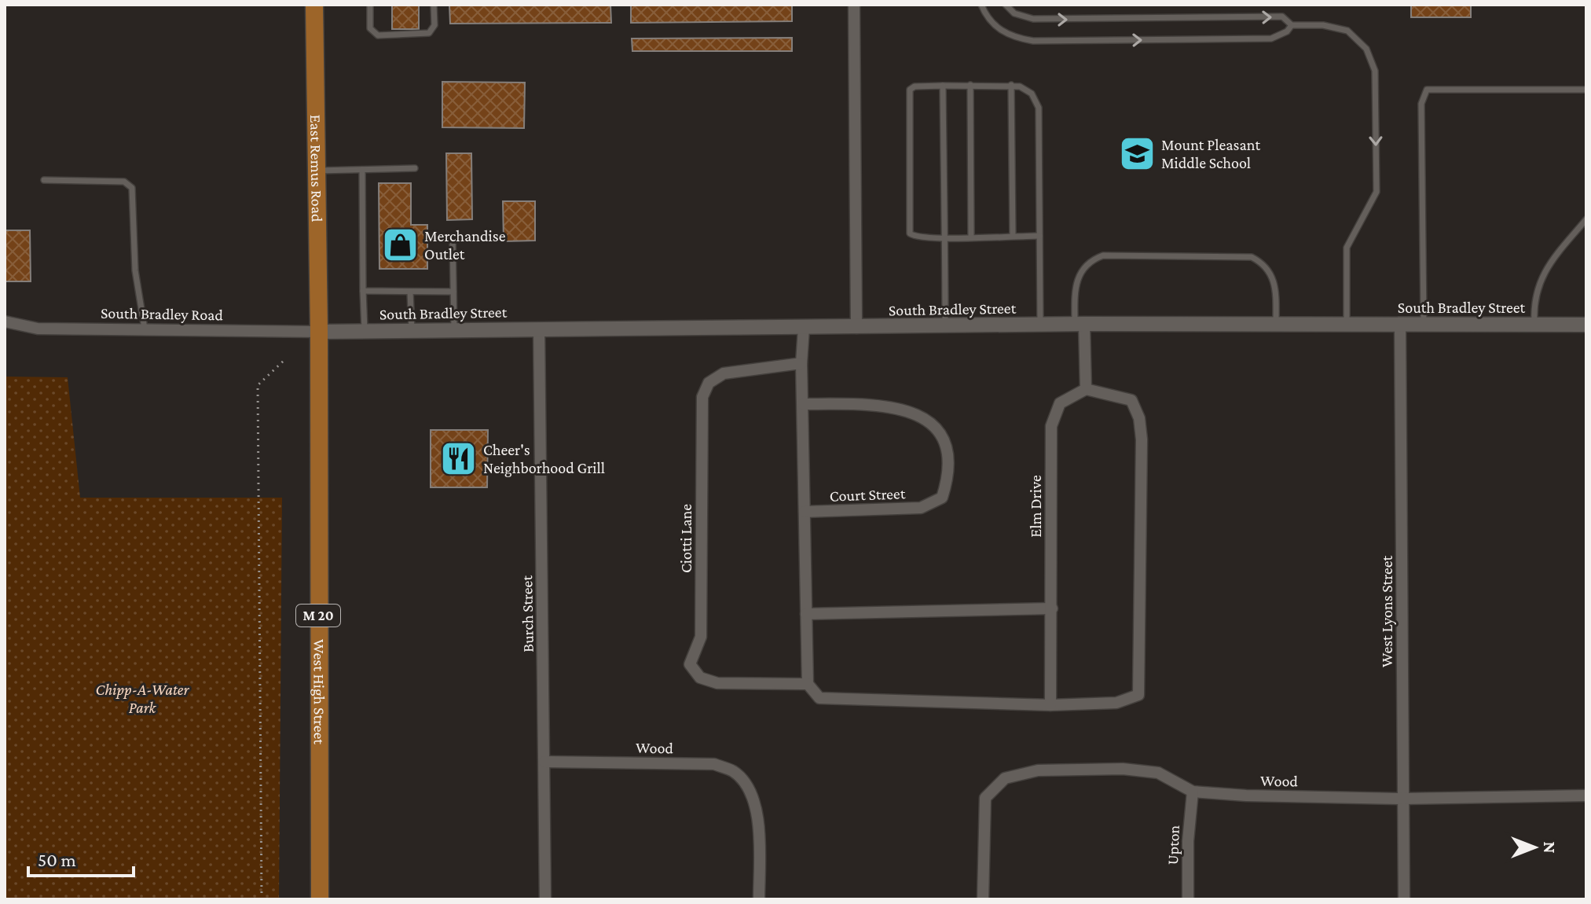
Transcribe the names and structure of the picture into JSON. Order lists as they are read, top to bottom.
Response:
{
  "streets": {
    "main road": ["East Remus Road", "M 20", "West High Street"],
    "street": [
      "South Bradley Street",
      "South Bradley Road",
      "Court Street",
      "Elm Drive",
      "Ciotti Lane",
      "West Lyons Street",
      "Burch Street",
      "Wood",
      "Upton"
    ]
  },
  "crossings": [
    ["East Remus Road", "South Bradley Street"],
    ["East Remus Road", "South Bradley Road"],
    ["East Remus Road", "West High Street"],
    ["South Bradley Street", "South Bradley Road"],
    ["South Bradley Street", "West Lyons Street"],
    ["South Bradley Street", "Burch Street"],
    ["South Bradley Street", "West High Street"],
    ["South Bradley Road", "West High Street"],
    ["West Lyons Street", "Wood"],
    ["Burch Street", "Wood"],
    ["Wood", "Upton"]
  ],
  "parks": ["Chipp-A-Water Park"],
  "places": {
    "school or university": ["Mount Pleasant Middle School"],
    "shop": ["Merchandise Outlet"],
    "restaurant": ["Cheer's Neighborhood Grill"]
  },
  "scale_bar": "50 m",
  "north": "right"
}
